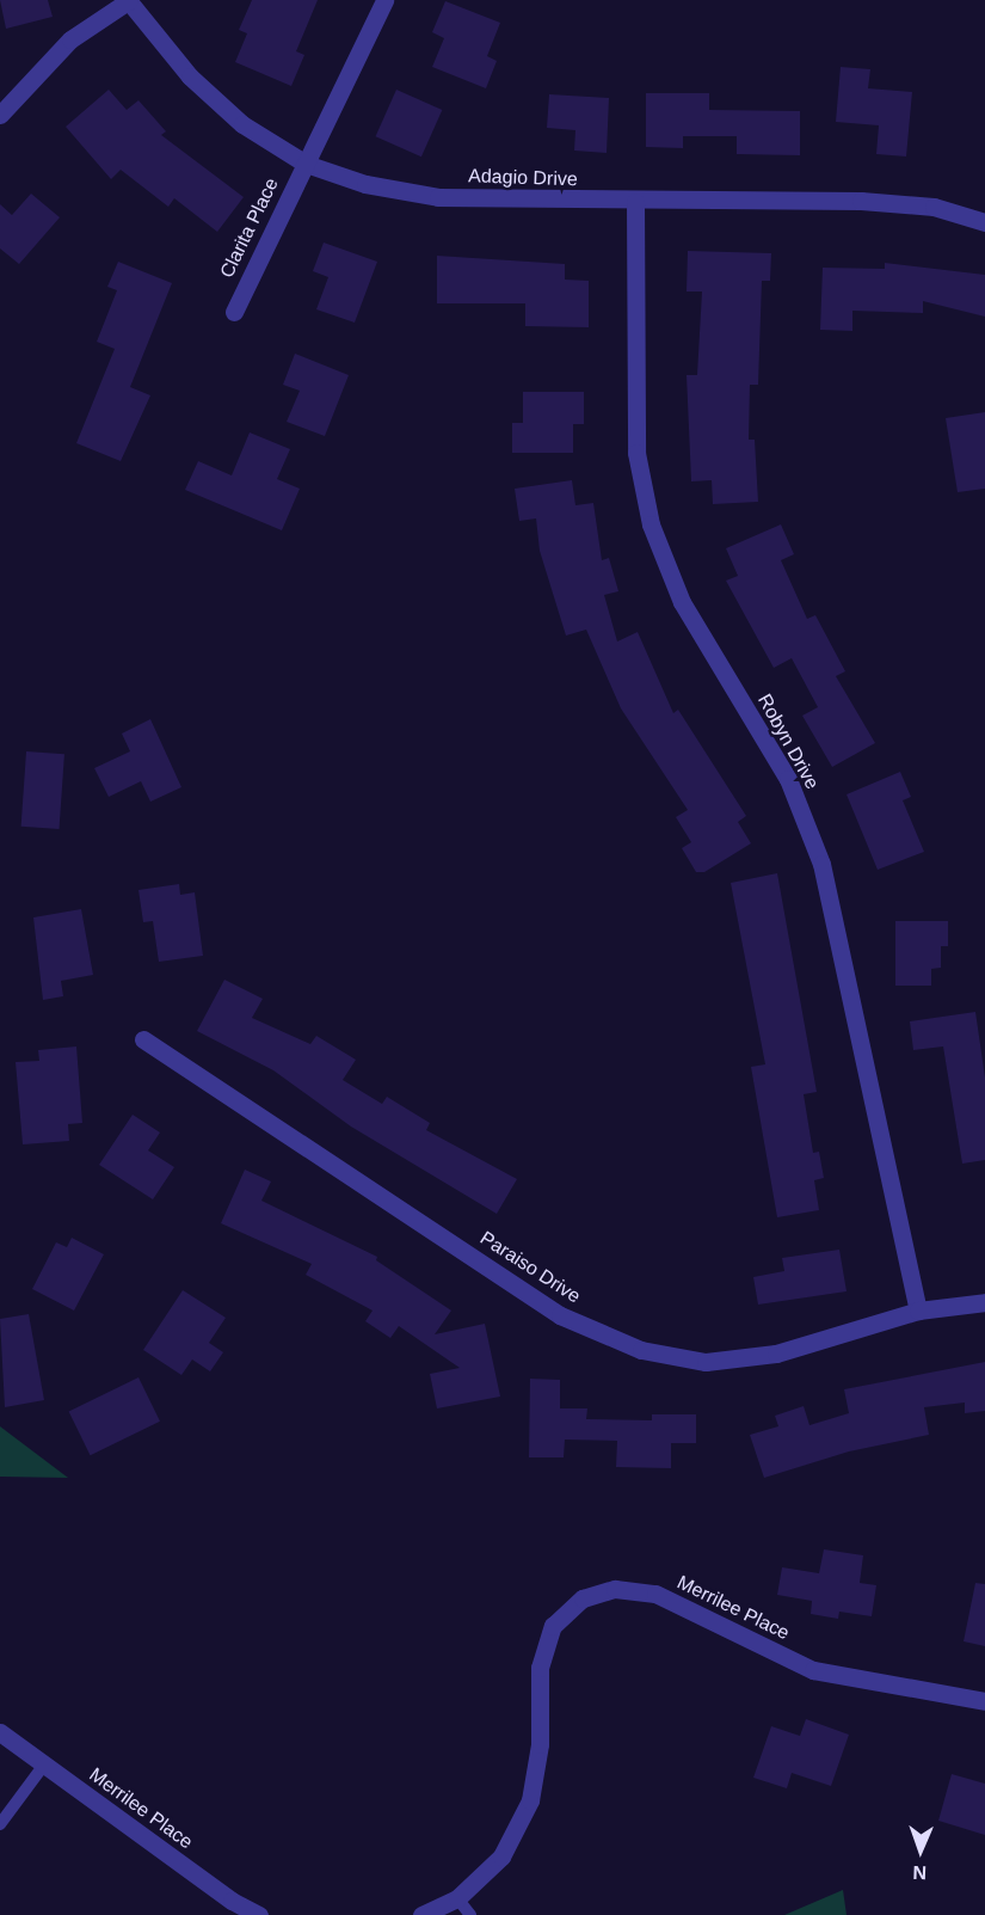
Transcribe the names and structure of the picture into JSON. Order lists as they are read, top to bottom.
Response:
{
  "streets": {
    "street": [
      "Adagio Drive",
      "Clarita Place",
      "Robyn Drive",
      "Paraiso Drive",
      "Merrilee Place"
    ]
  },
  "crossings": [
    ["Adagio Drive", "Clarita Place"],
    ["Adagio Drive", "Robyn Drive"],
    ["Robyn Drive", "Paraiso Drive"]
  ],
  "north": "bottom"
}
